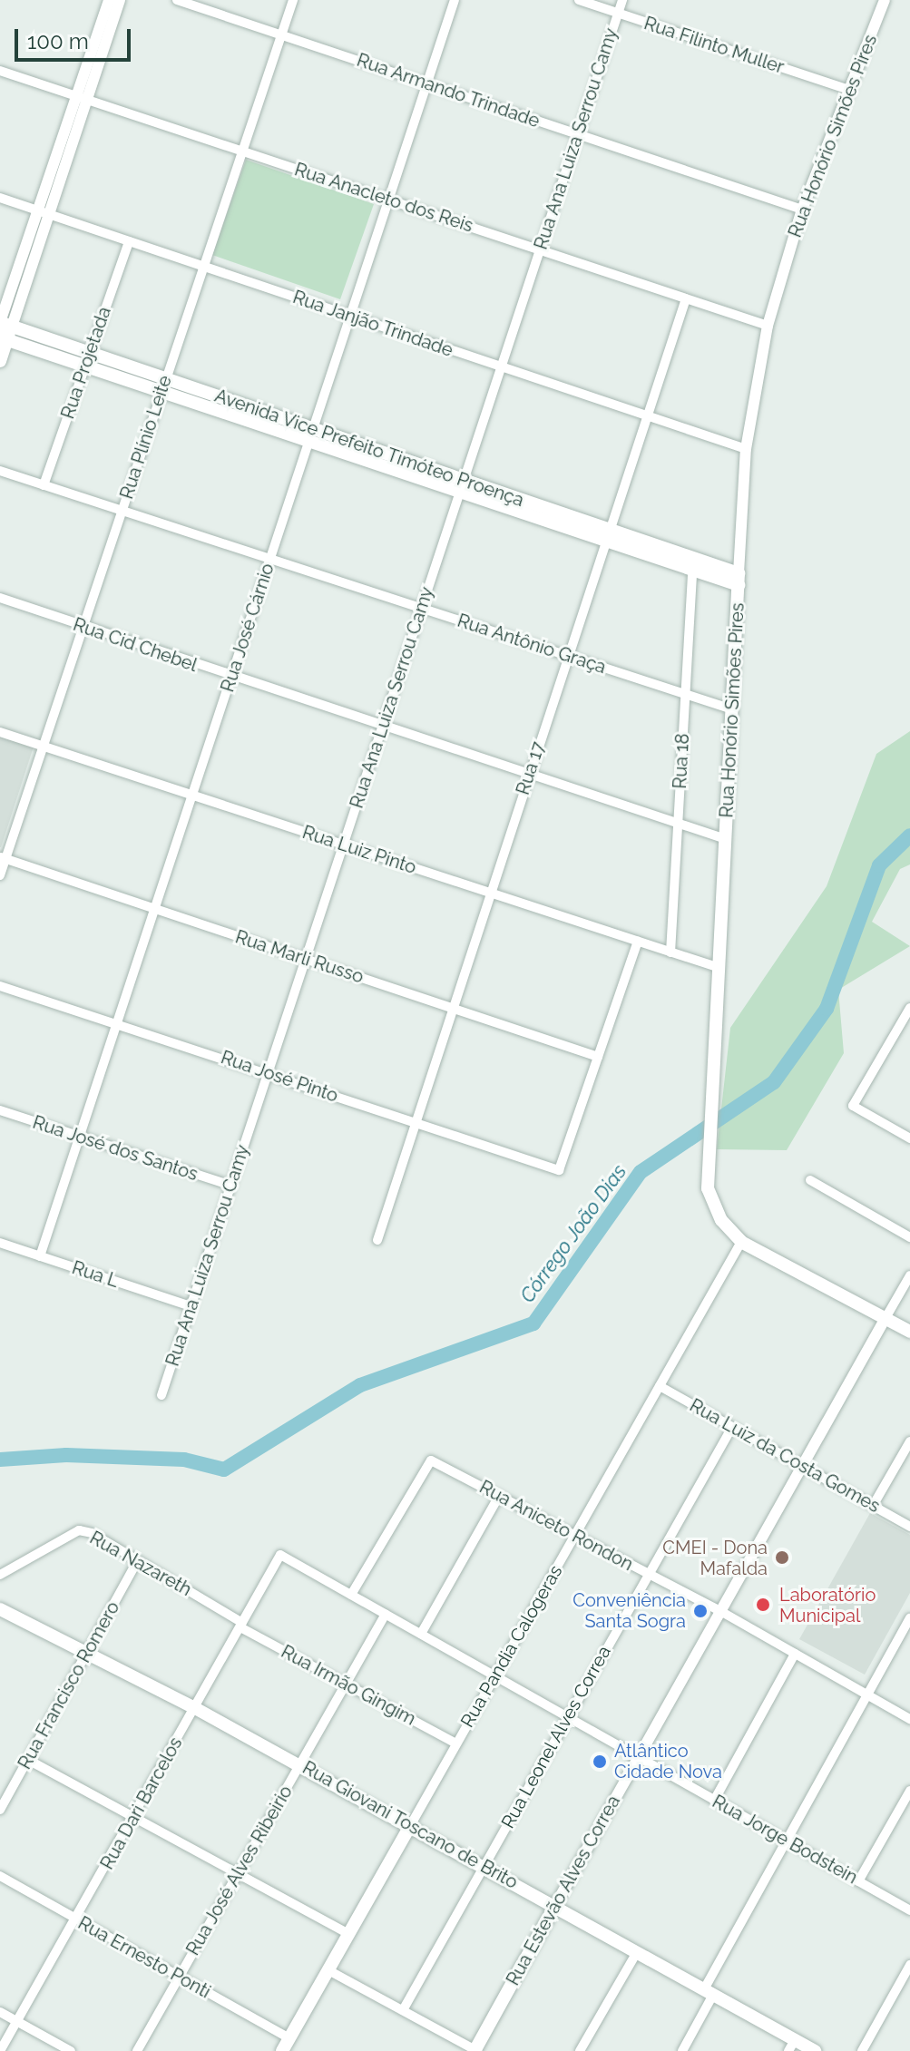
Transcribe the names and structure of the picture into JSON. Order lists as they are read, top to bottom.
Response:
{
  "streets": {
    "main road": [
      "Rua Honório Simões Pires",
      "Avenida Vice Prefeito Timóteo Proença",
      "Rua Pandia Calogeras",
      "Rua Giovani Toscano de Brito",
      "Rua Estevão Alves Correa"
    ],
    "street": [
      "Rua Filinto Muller",
      "Rua Armando Trindade",
      "Rua Ana Luiza Serrou Camy",
      "Rua Anacleto dos Reis",
      "Rua Janjão Trindade",
      "Rua Projetada",
      "Rua Plínio Leite",
      "Rua José Cárnio",
      "Rua Antônio Graça",
      "Rua Cid Chebel",
      "Rua 18",
      "Rua 17",
      "Rua Luiz Pinto",
      "Rua Marli Russo",
      "Rua José Pinto",
      "Rua José dos Santos",
      "Rua L",
      "Rua Luiz da Costa Gomes",
      "Rua Aniceto Rondon",
      "Rua Nazareth",
      "Rua Francisco Romero",
      "Rua Irmão Gingim",
      "Rua Leonel Alves Correa",
      "Rua Dari Barcelos",
      "Rua Jorge Bodstein",
      "Rua José Alves Ribeirio",
      "Rua Ernesto Ponti"
    ]
  },
  "crossings": [
    ["Rua Filinto Muller", "Rua Honório Simões Pires"],
    ["Rua Filinto Muller", "Rua Ana Luiza Serrou Camy"],
    ["Rua Armando Trindade", "Rua Honório Simões Pires"],
    ["Rua Armando Trindade", "Rua Ana Luiza Serrou Camy"],
    ["Rua Armando Trindade", "Rua Plínio Leite"],
    ["Rua Armando Trindade", "Rua José Cárnio"],
    ["Rua Honório Simões Pires", "Rua Anacleto dos Reis"],
    ["Rua Honório Simões Pires", "Rua Janjão Trindade"],
    ["Rua Honório Simões Pires", "Avenida Vice Prefeito Timóteo Proença"],
    ["Rua Honório Simões Pires", "Rua Antônio Graça"],
    ["Rua Honório Simões Pires", "Rua Cid Chebel"],
    ["Rua Honório Simões Pires", "Rua Luiz Pinto"],
    ["Rua Honório Simões Pires", "Rua Pandia Calogeras"],
    ["Rua Honório Simões Pires", "Rua Estevão Alves Correa"],
    ["Rua Ana Luiza Serrou Camy", "Rua Anacleto dos Reis"],
    ["Rua Ana Luiza Serrou Camy", "Rua Janjão Trindade"],
    ["Rua Ana Luiza Serrou Camy", "Avenida Vice Prefeito Timóteo Proença"],
    ["Rua Ana Luiza Serrou Camy", "Rua Antônio Graça"],
    ["Rua Ana Luiza Serrou Camy", "Rua Cid Chebel"],
    ["Rua Ana Luiza Serrou Camy", "Rua Luiz Pinto"],
    ["Rua Ana Luiza Serrou Camy", "Rua Marli Russo"],
    ["Rua Ana Luiza Serrou Camy", "Rua José Pinto"],
    ["Rua Ana Luiza Serrou Camy", "Rua José dos Santos"],
    ["Rua Ana Luiza Serrou Camy", "Rua L"],
    ["Rua Anacleto dos Reis", "Rua Plínio Leite"],
    ["Rua Anacleto dos Reis", "Rua José Cárnio"],
    ["Rua Anacleto dos Reis", "Rua 17"],
    ["Rua Janjão Trindade", "Rua Projetada"],
    ["Rua Janjão Trindade", "Rua Plínio Leite"],
    ["Rua Janjão Trindade", "Rua José Cárnio"],
    ["Rua Janjão Trindade", "Rua 17"],
    ["Rua Projetada", "Avenida Vice Prefeito Timóteo Proença"],
    ["Rua Projetada", "Rua Antônio Graça"],
    ["Rua Plínio Leite", "Avenida Vice Prefeito Timóteo Proença"],
    ["Rua Plínio Leite", "Rua Antônio Graça"],
    ["Rua Plínio Leite", "Rua Cid Chebel"],
    ["Rua Plínio Leite", "Rua Luiz Pinto"],
    ["Rua Plínio Leite", "Rua Marli Russo"],
    ["Avenida Vice Prefeito Timóteo Proença", "Rua José Cárnio"],
    ["Avenida Vice Prefeito Timóteo Proença", "Rua 18"],
    ["Avenida Vice Prefeito Timóteo Proença", "Rua 17"],
    ["Rua José Cárnio", "Rua Antônio Graça"],
    ["Rua José Cárnio", "Rua Cid Chebel"],
    ["Rua José Cárnio", "Rua Luiz Pinto"],
    ["Rua José Cárnio", "Rua Marli Russo"],
    ["Rua José Cárnio", "Rua José Pinto"],
    ["Rua José Cárnio", "Rua José dos Santos"],
    ["Rua José Cárnio", "Rua L"],
    ["Rua Antônio Graça", "Rua 18"],
    ["Rua Antônio Graça", "Rua 17"],
    ["Rua Cid Chebel", "Rua 18"],
    ["Rua Cid Chebel", "Rua 17"],
    ["Rua 18", "Rua Luiz Pinto"],
    ["Rua 17", "Rua Luiz Pinto"],
    ["Rua 17", "Rua Marli Russo"],
    ["Rua 17", "Rua José Pinto"],
    ["Rua Marli Russo", "Rua José Pinto"],
    ["Rua Luiz da Costa Gomes", "Rua Pandia Calogeras"],
    ["Rua Luiz da Costa Gomes", "Rua Leonel Alves Correa"],
    ["Rua Luiz da Costa Gomes", "Rua Estevão Alves Correa"],
    ["Rua Aniceto Rondon", "Rua Pandia Calogeras"],
    ["Rua Aniceto Rondon", "Rua Leonel Alves Correa"],
    ["Rua Aniceto Rondon", "Rua Jorge Bodstein"],
    ["Rua Aniceto Rondon", "Rua Estevão Alves Correa"],
    ["Rua Nazareth", "Rua Francisco Romero"],
    ["Rua Nazareth", "Rua Irmão Gingim"],
    ["Rua Nazareth", "Rua Dari Barcelos"],
    ["Rua Pandia Calogeras", "Rua Irmão Gingim"],
    ["Rua Pandia Calogeras", "Rua Giovani Toscano de Brito"],
    ["Rua Pandia Calogeras", "Rua Jorge Bodstein"],
    ["Rua Pandia Calogeras", "Rua Ernesto Ponti"],
    ["Rua Francisco Romero", "Rua Giovani Toscano de Brito"],
    ["Rua Irmão Gingim", "Rua Dari Barcelos"],
    ["Rua Irmão Gingim", "Rua José Alves Ribeirio"],
    ["Rua Leonel Alves Correa", "Rua Giovani Toscano de Brito"],
    ["Rua Leonel Alves Correa", "Rua Jorge Bodstein"],
    ["Rua Dari Barcelos", "Rua Giovani Toscano de Brito"],
    ["Rua Dari Barcelos", "Rua Jorge Bodstein"],
    ["Rua Dari Barcelos", "Rua Ernesto Ponti"],
    ["Rua Giovani Toscano de Brito", "Rua José Alves Ribeirio"],
    ["Rua Giovani Toscano de Brito", "Rua Estevão Alves Correa"],
    ["Rua Jorge Bodstein", "Rua José Alves Ribeirio"],
    ["Rua Jorge Bodstein", "Rua Estevão Alves Correa"],
    ["Rua José Alves Ribeirio", "Rua Ernesto Ponti"]
  ],
  "water": ["Córrego João Dias"],
  "places": [
    "CMEI - Dona Mafalda",
    "Laboratório Municipal",
    "Conveniência Santa Sogra",
    "Atlântico Cidade Nova"
  ],
  "scale_bar": "100 m"
}
